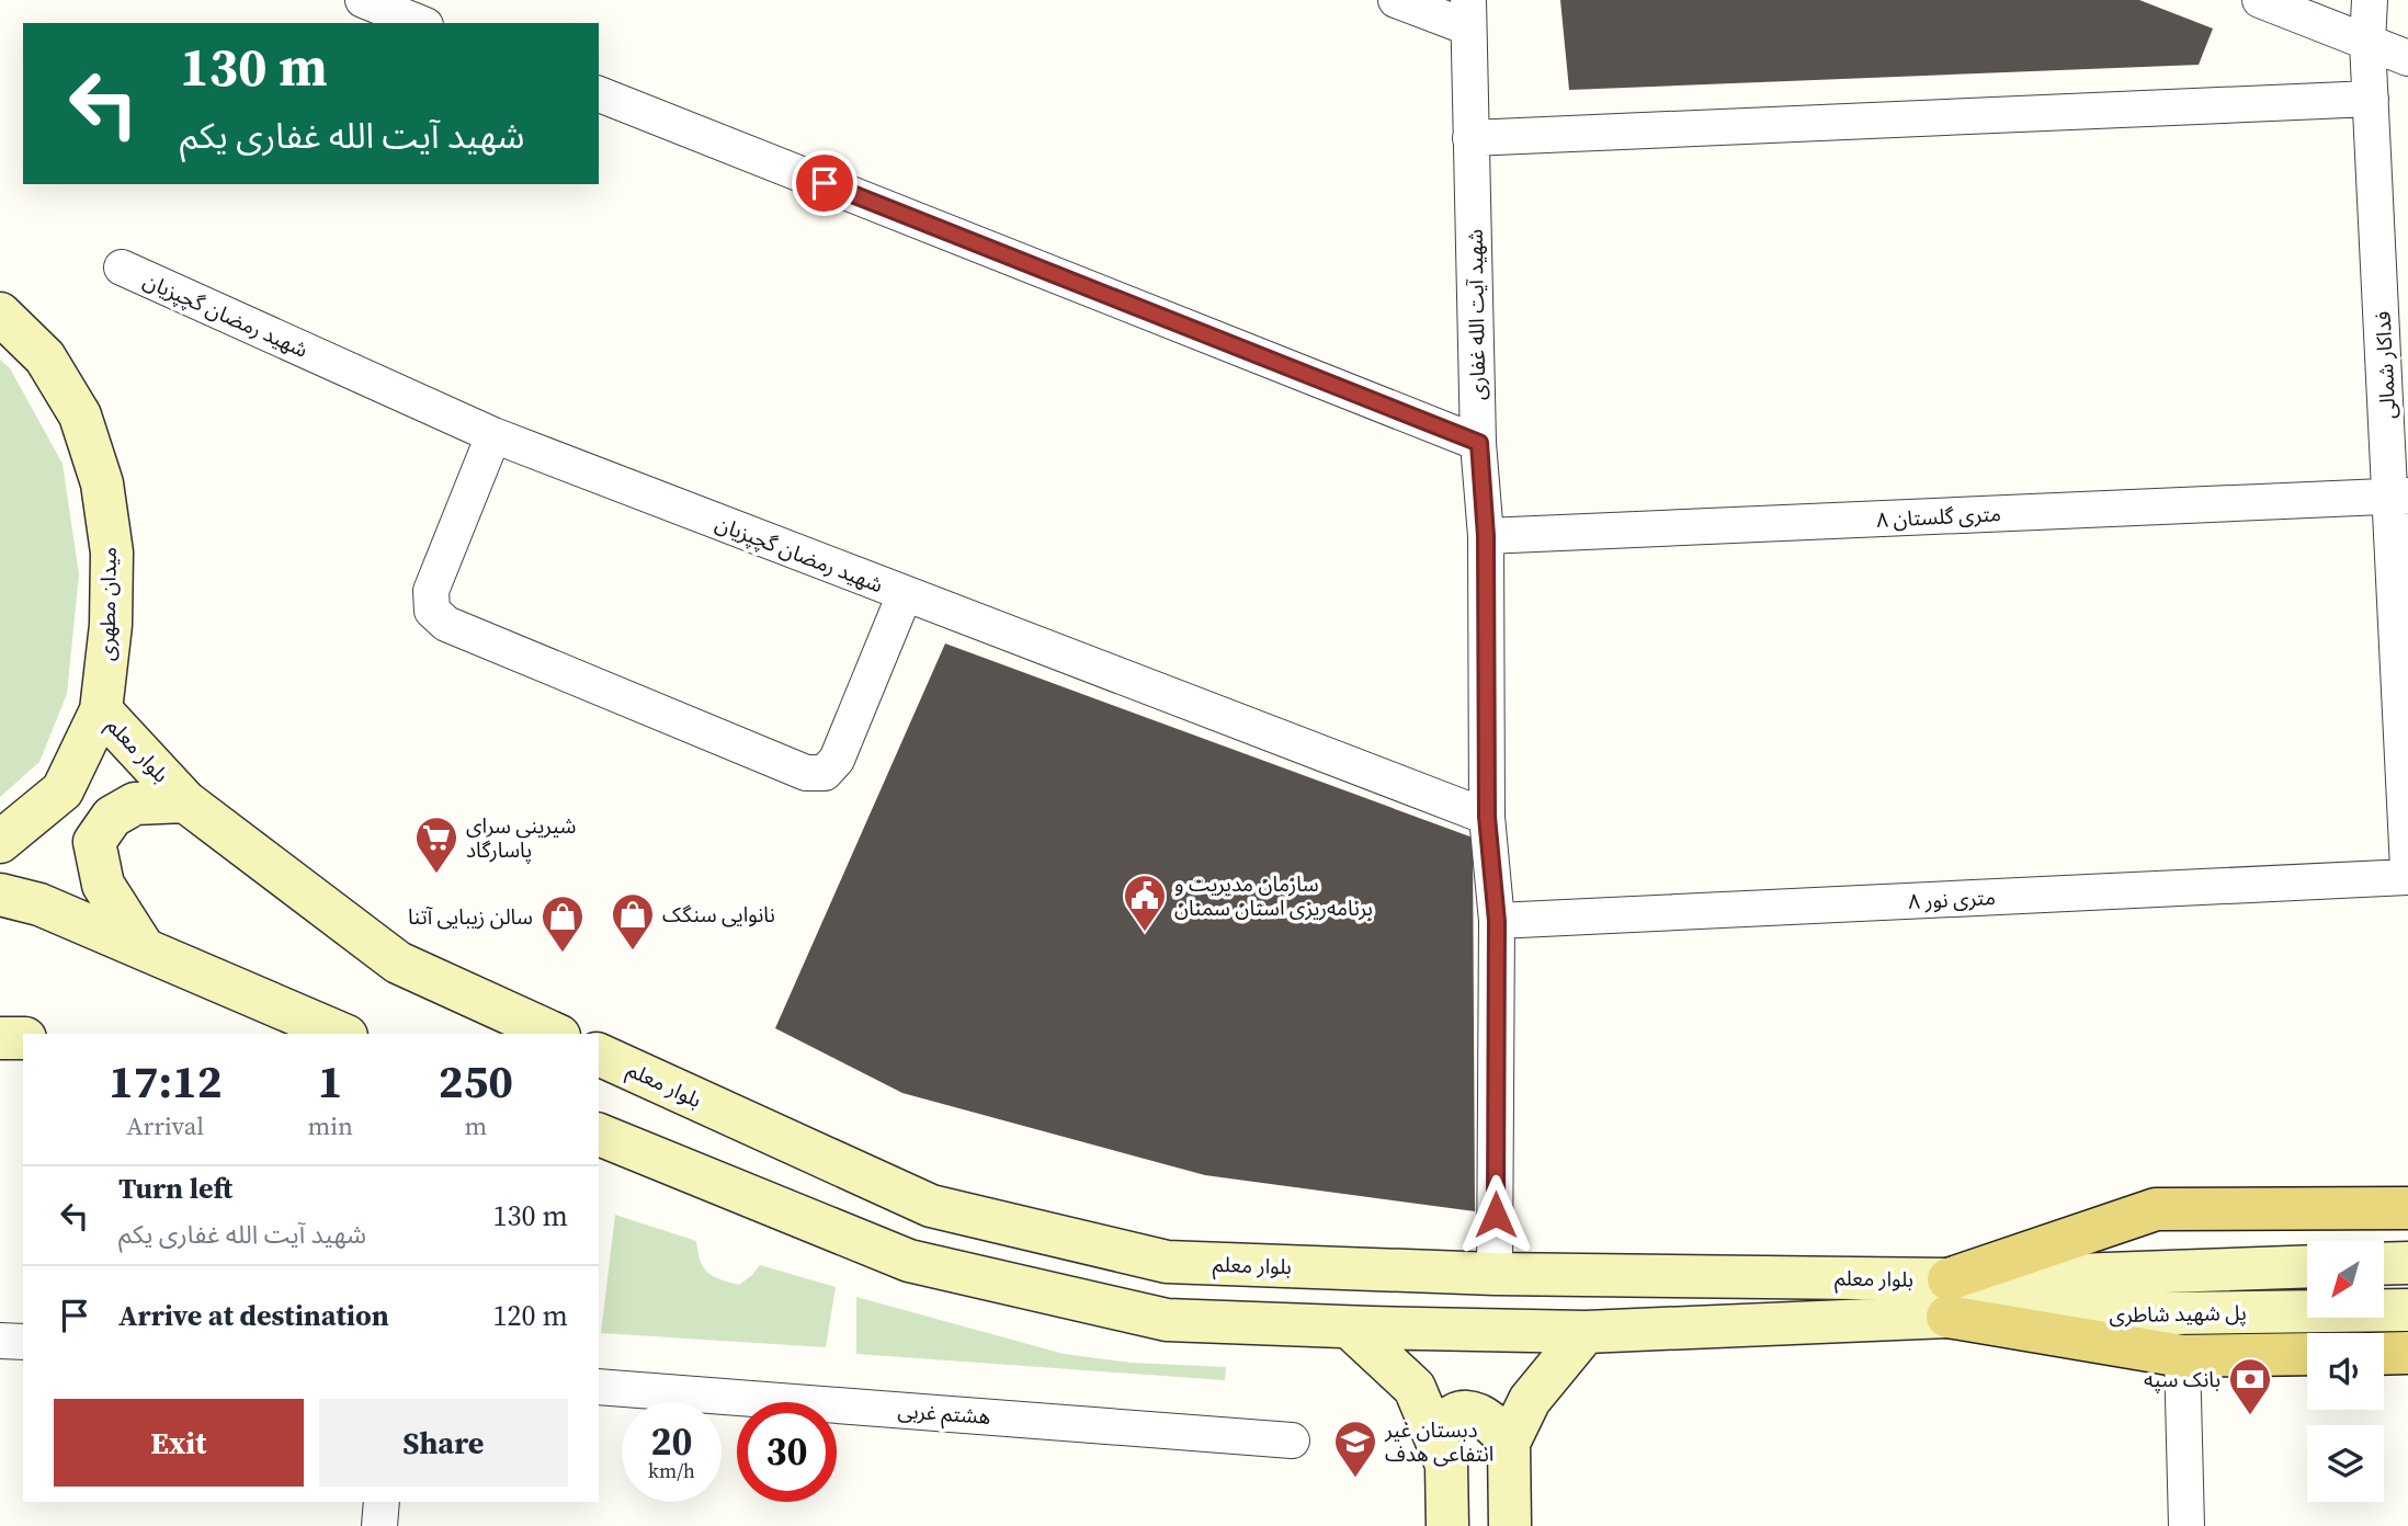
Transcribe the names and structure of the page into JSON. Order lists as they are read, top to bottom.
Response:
{
  "streets": {
    "main road": ["میدان مطهری", "بلوار معلم", "پل شهید شاطری"],
    "street": [
      "شهید رمضان گچپزیان",
      "شهید آیت الله غفاری",
      "فداکار شمالی",
      "۸ متری گلستان",
      "۸ متری نور",
      "هشتم غربی"
    ]
  },
  "crossings": [
    ["شهید رمضان گچپزیان", "شهید آیت الله غفاری"],
    ["شهید آیت الله غفاری", "۸ متری گلستان"],
    ["شهید آیت الله غفاری", "بلوار معلم"],
    ["شهید آیت الله غفاری", "۸ متری نور"],
    ["فداکار شمالی", "۸ متری گلستان"],
    ["میدان مطهری", "بلوار معلم"],
    ["بلوار معلم", "پل شهید شاطری"]
  ],
  "places": {
    "supermarket": ["شیرینی سرای پاسارگاد"],
    "public building": ["سازمان مدیریت و برنامه‌ریزی استان سمنان"],
    "shop": ["نانوایی سنگک", "سالن زیبایی آتنا"],
    "bank": ["بانک سپه"],
    "school or university": ["دبستان غیر انتفاعی هدف"]
  },
  "north": "bottom left",
  "page": {
    "turn": ["130 m", "شهید آیت الله غفاری یکم"],
    "eta": [
      "17:12",
      "Arrival",
      "1",
      "min",
      "250",
      "m"
    ],
    "list": [
      {
        "name": "Turn left",
        "note": "شهید آیت الله غفاری یکم",
        "value": "130 m"
      },
      {
        "name": "Arrive at destination",
        "value": "120 m"
      }
    ],
    "buttons": ["Exit", "Share"],
    "speed": "20 km/h",
    "limit": "30"
  }
}
